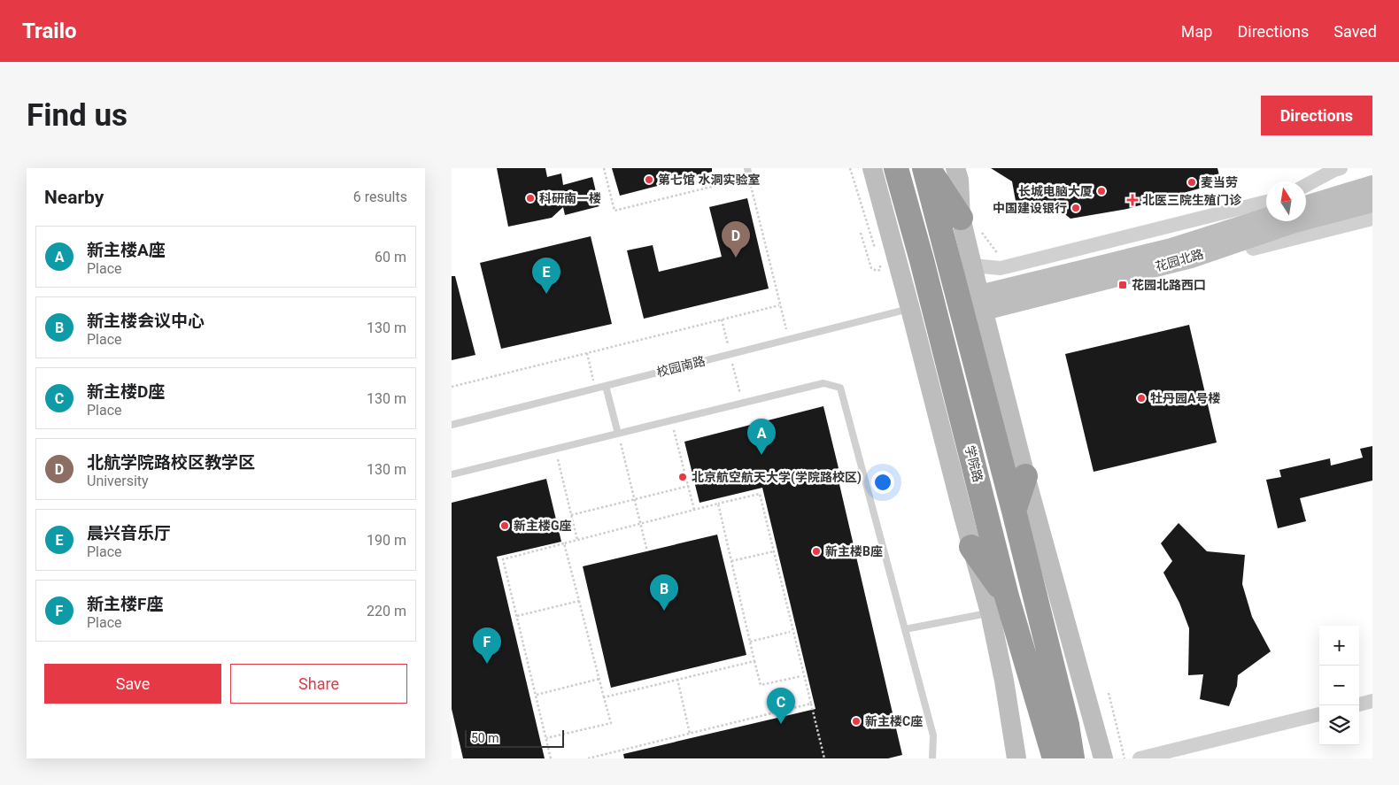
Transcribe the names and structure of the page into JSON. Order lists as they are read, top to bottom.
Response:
{
  "streets": {
    "highway": ["学院路"],
    "street": ["花园北路"],
    "lane": ["校园南路"]
  },
  "crossings": [
    ["校园南路", "学院路"]
  ],
  "places": {
    "other": [
      "第七馆 水洞实验室",
      "麦当劳",
      "长城电脑大厦",
      "科研南一楼",
      "中国建设银行",
      "牡丹园A号楼",
      "北京航空航天大学(学院路校区)",
      "新主楼G座",
      "新主楼B座",
      "新主楼C座"
    ],
    "health": ["北医三院生殖门诊"],
    "transit": ["花园北路西口"]
  },
  "scale_bar": "50 m",
  "north": "top",
  "page": {
    "header": "Trailo",
    "nav": ["Map", "Directions", "Saved"],
    "buttons": [
      "Directions",
      ["Save", "Share"]
    ],
    "title": "Find us",
    "heading": ["Nearby", "6 results"],
    "pins": [
      "D",
      "E",
      "A",
      "B",
      "F",
      "C"
    ],
    "list": [
      {
        "mark": "A",
        "name": "新主楼A座",
        "note": "Place",
        "value": "60 m"
      },
      {
        "mark": "B",
        "name": "新主楼会议中心",
        "note": "Place",
        "value": "130 m"
      },
      {
        "mark": "C",
        "name": "新主楼D座",
        "note": "Place",
        "value": "130 m"
      },
      {
        "mark": "D",
        "name": "北航学院路校区教学区",
        "note": "University",
        "value": "130 m"
      },
      {
        "mark": "E",
        "name": "晨兴音乐厅",
        "note": "Place",
        "value": "190 m"
      },
      {
        "mark": "F",
        "name": "新主楼F座",
        "note": "Place",
        "value": "220 m"
      }
    ],
    "map_buttons": ["+", "−"],
    "scale": "50 m"
  }
}
